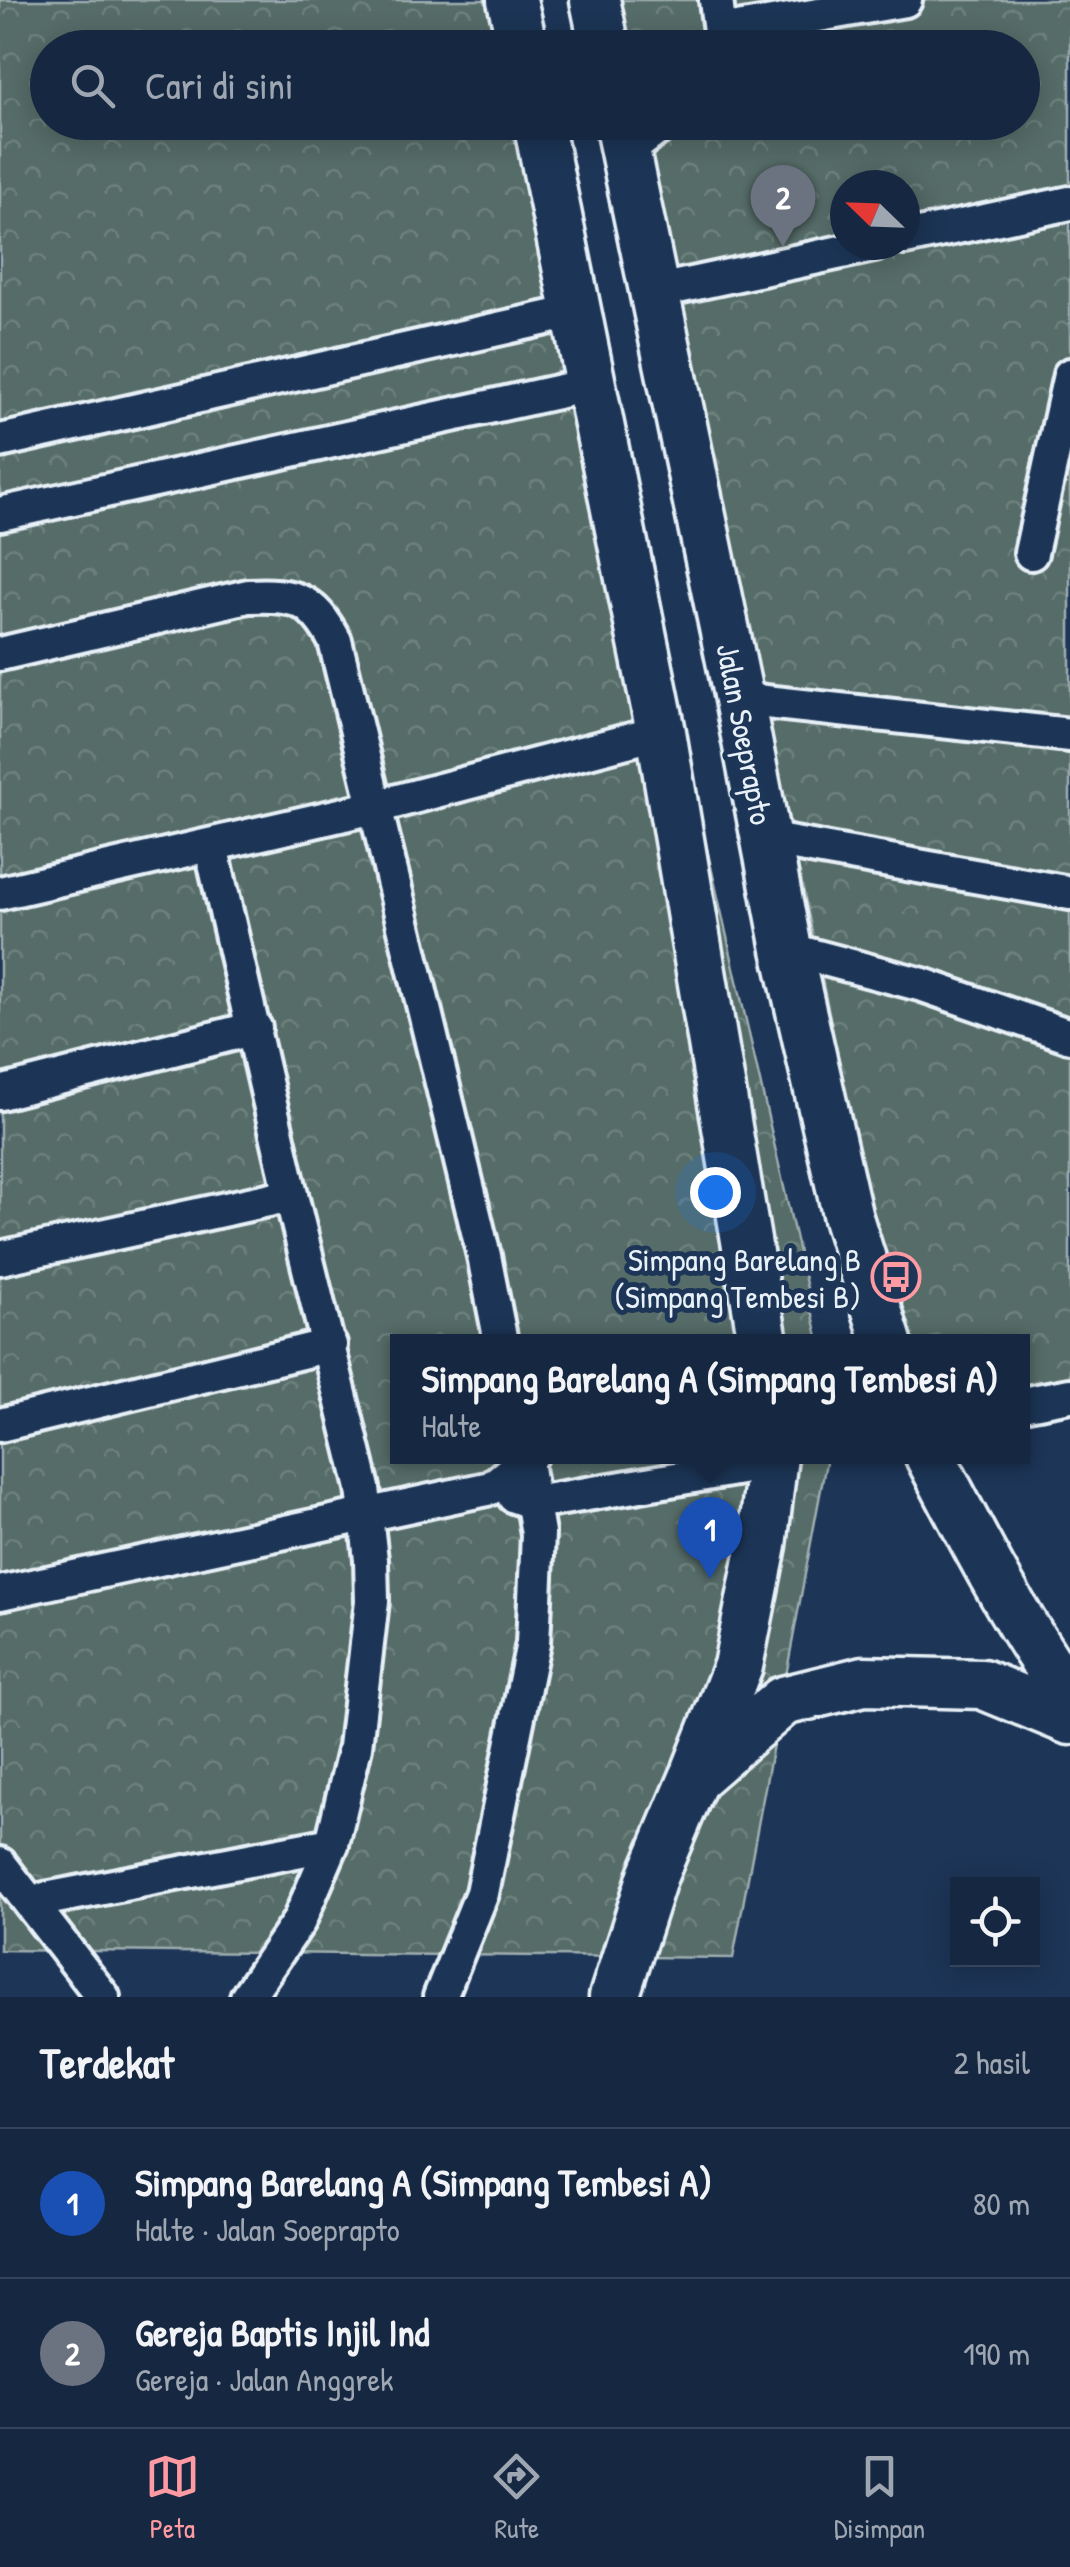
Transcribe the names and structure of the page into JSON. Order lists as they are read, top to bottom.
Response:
{
  "streets": {
    "highway": ["Jalan Soeprapto"]
  },
  "places": {
    "bus stop": ["Simpang Barelang B (Simpang Tembesi B)"]
  },
  "north": "top left",
  "page": {
    "search": "Cari di sini",
    "pins": ["2", "1"],
    "popup": ["Simpang Barelang A (Simpang Tembesi A)", "Halte"],
    "heading": ["Terdekat", "2 hasil"],
    "list": [
      {
        "mark": "1",
        "name": "Simpang Barelang A (Simpang Tembesi A)",
        "note": "Halte · Jalan Soeprapto",
        "value": "80 m"
      },
      {
        "mark": "2",
        "name": "Gereja Baptis Injil Ind",
        "note": "Gereja · Jalan Anggrek",
        "value": "190 m"
      }
    ],
    "nav": ["Peta", "Rute", "Disimpan"]
  }
}
